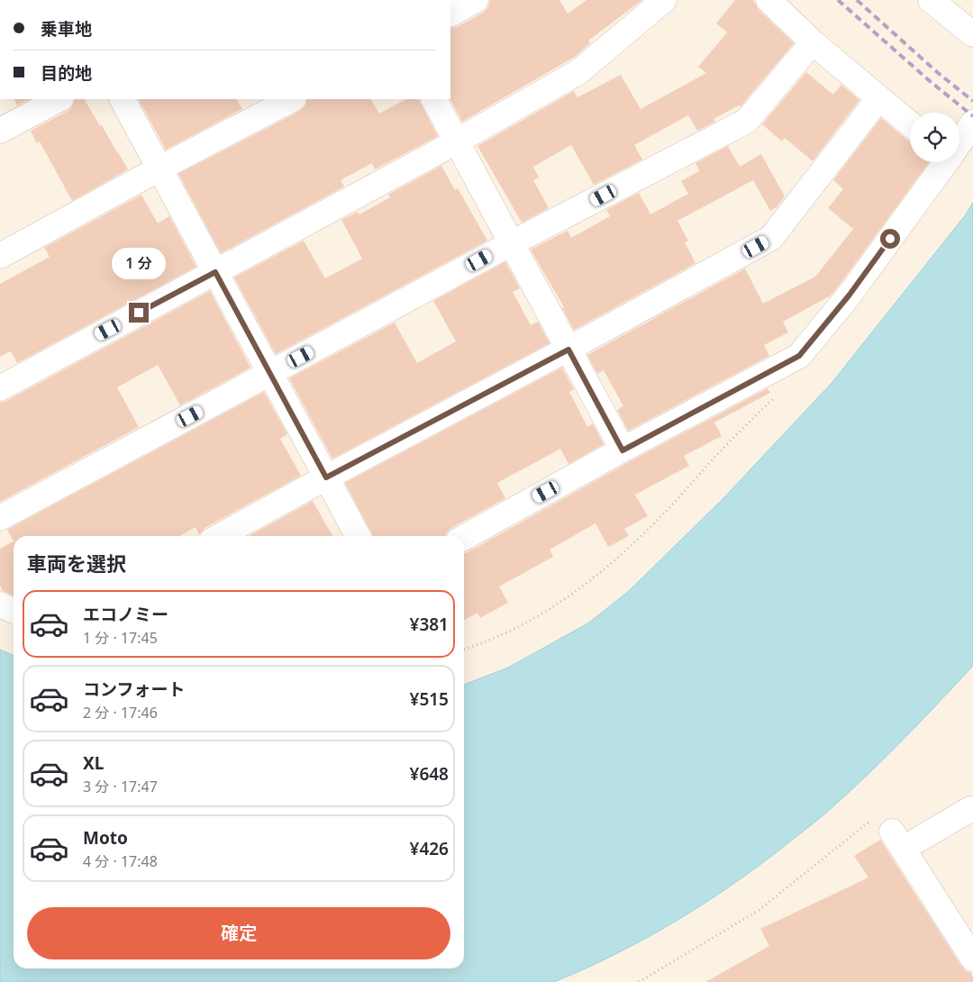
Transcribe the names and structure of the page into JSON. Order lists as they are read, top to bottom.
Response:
{
  "page": {
    "banner": ["乗車地", "目的地"],
    "bubble": "1 分",
    "heading": "車両を選択",
    "list": [
      {
        "name": "エコノミー",
        "note": "1 分 · 17:45",
        "value": "¥381"
      },
      {
        "name": "コンフォート",
        "note": "2 分 · 17:46",
        "value": "¥515"
      },
      {
        "name": "XL",
        "note": "3 分 · 17:47",
        "value": "¥648"
      },
      {
        "name": "Moto",
        "note": "4 分 · 17:48",
        "value": "¥426"
      }
    ],
    "buttons": "確定"
  }
}
